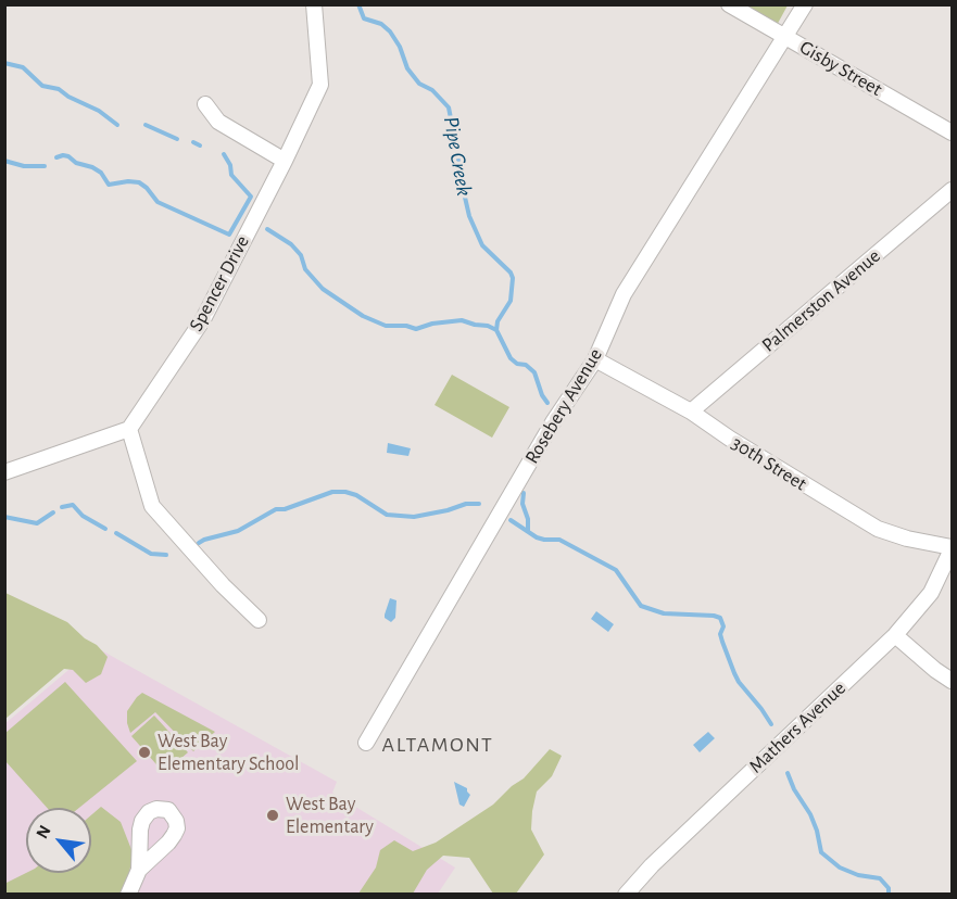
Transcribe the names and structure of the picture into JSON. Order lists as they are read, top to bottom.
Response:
{
  "streets": {
    "street": [
      "Gisby Street",
      "Spencer Drive",
      "Palmerston Avenue",
      "Rosebery Avenue",
      "30th Street",
      "Mathers Avenue"
    ]
  },
  "crossings": [
    ["Gisby Street", "Rosebery Avenue"],
    ["Palmerston Avenue", "30th Street"],
    ["Rosebery Avenue", "30th Street"],
    ["30th Street", "Mathers Avenue"]
  ],
  "districts": ["ALTAMONT"],
  "water": ["Pipe Creek"],
  "places": ["West Bay Elementary School", "West Bay Elementary"],
  "north": "top left"
}
